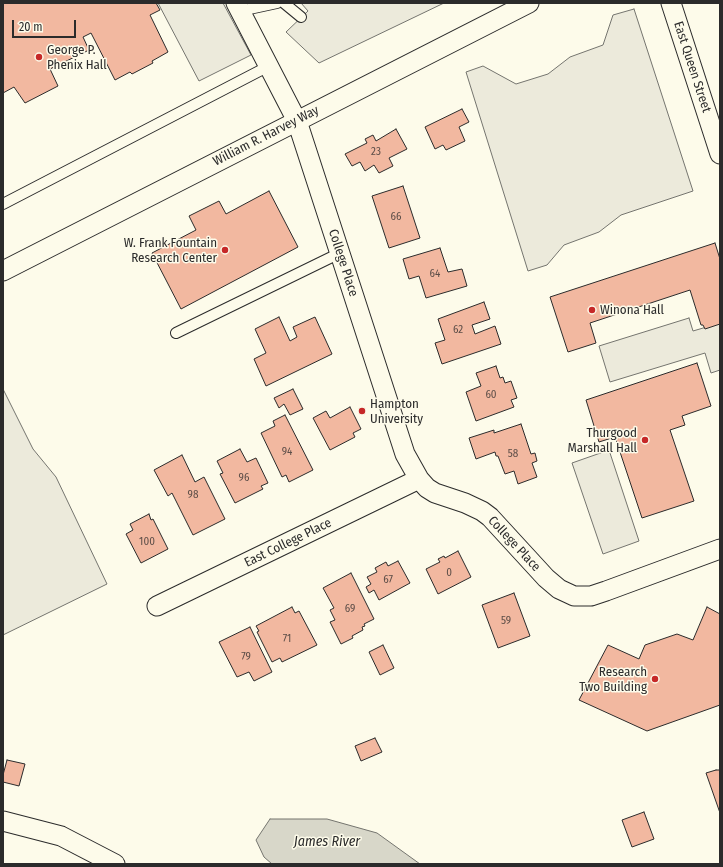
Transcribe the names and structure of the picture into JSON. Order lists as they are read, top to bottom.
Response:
{
  "streets": {
    "street": [
      "East Queen Street",
      "William R. Harvey Way",
      "College Place",
      "East College Place"
    ]
  },
  "crossings": [
    ["William R. Harvey Way", "College Place"],
    ["College Place", "East College Place"]
  ],
  "water": ["James River"],
  "places": [
    "George P. Phenix Hall",
    "W. Frank Fountain Research Center",
    "Winona Hall",
    "Hampton University",
    "Thurgood Marshall Hall",
    "Research Two Building"
  ],
  "house_numbers": [
    "23",
    "66",
    "64",
    "62",
    "60",
    "94",
    "58",
    "96",
    "98",
    "100",
    "0",
    "67",
    "69",
    "59",
    "71",
    "79"
  ],
  "scale_bar": "20 m"
}
